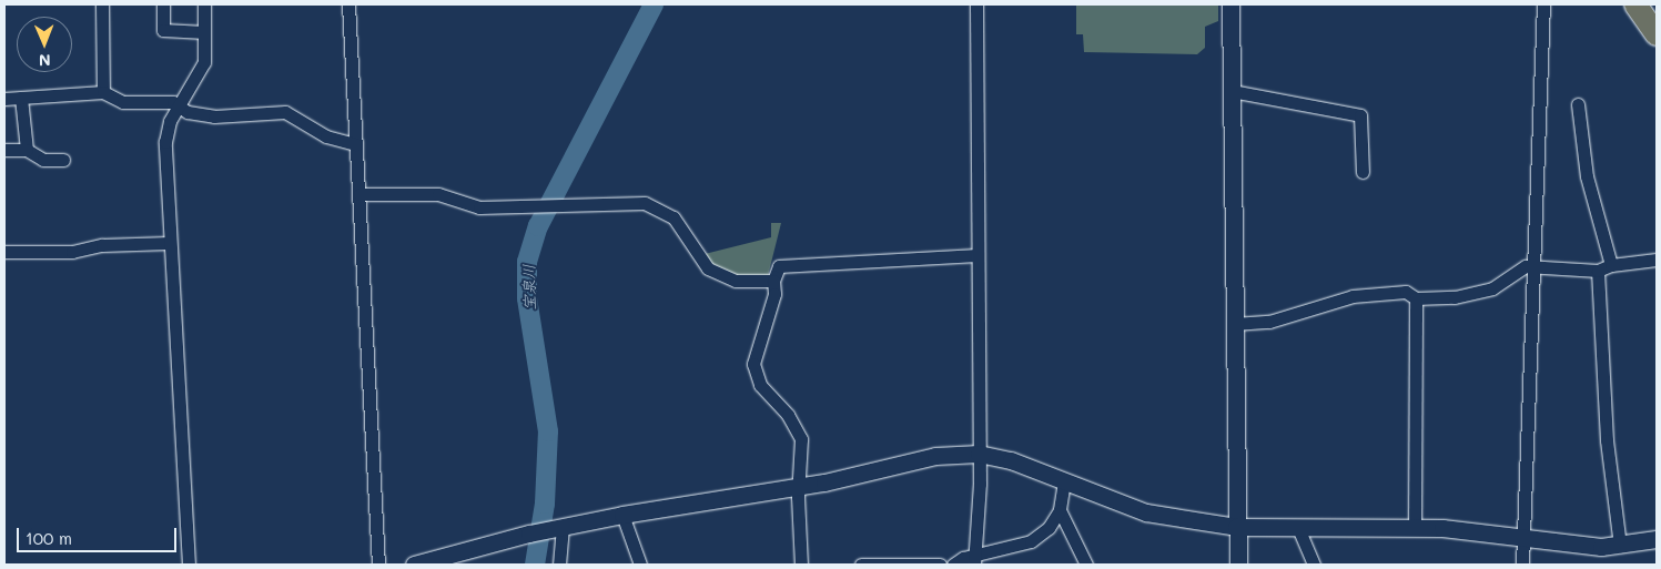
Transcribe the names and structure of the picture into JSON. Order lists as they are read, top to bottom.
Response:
{
  "water": ["宝泉川"],
  "scale_bar": "100 m",
  "north": "bottom"
}
